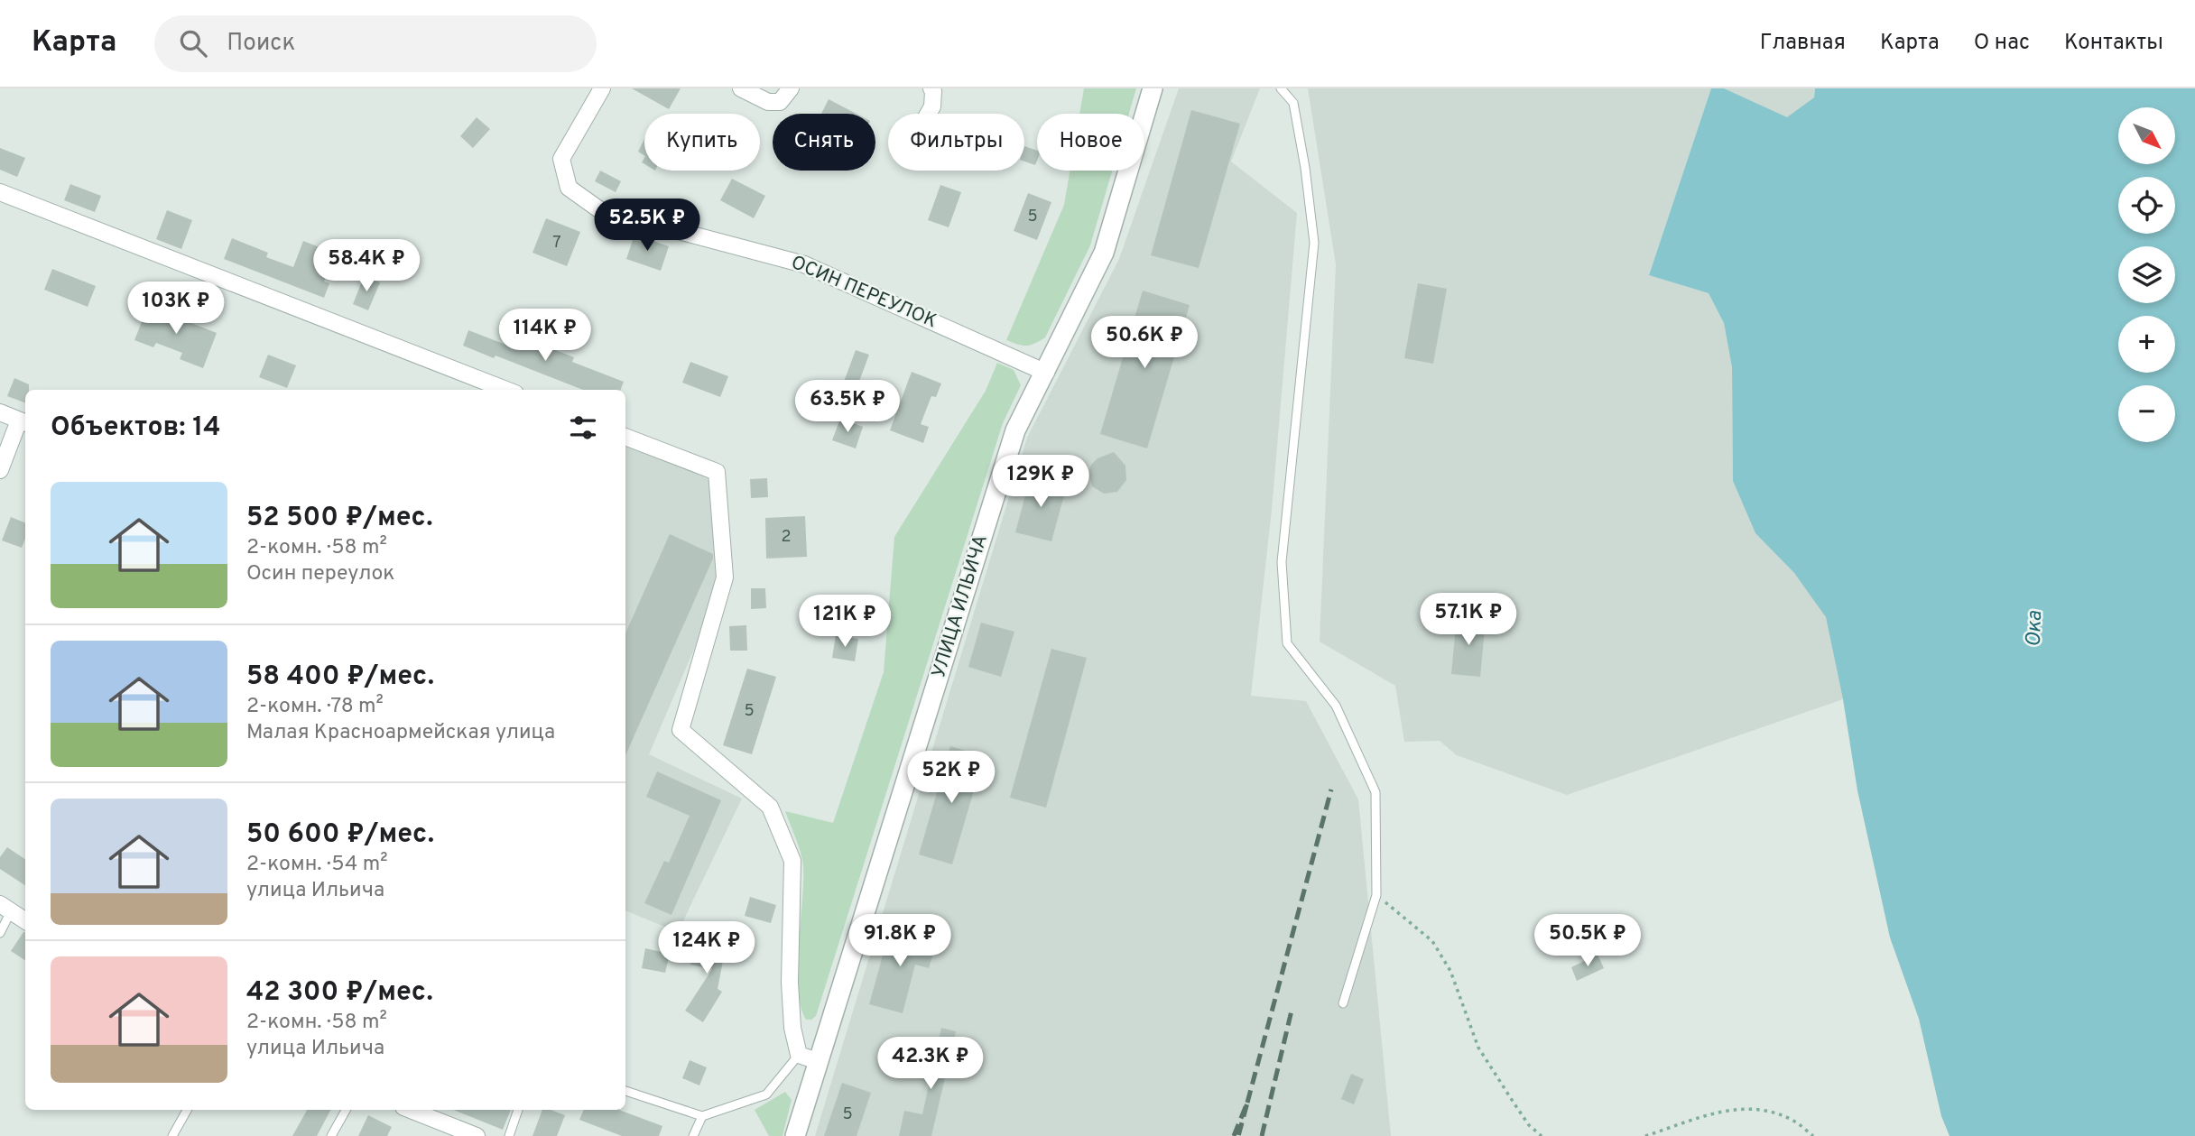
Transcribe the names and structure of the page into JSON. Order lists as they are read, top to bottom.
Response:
{
  "streets": {
    "street": ["ОСИН ПЕРЕУЛОК", "УЛИЦА ИЛЬИЧА"]
  },
  "crossings": [
    ["ОСИН ПЕРЕУЛОК", "УЛИЦА ИЛЬИЧА"]
  ],
  "water": ["Ока"],
  "house_numbers": [
    "5",
    "7",
    "2",
    "5",
    "5"
  ],
  "north": "bottom right",
  "page": {
    "header": "Карта",
    "search": "Поиск",
    "nav": [
      "Главная",
      "Карта",
      "О нас",
      "Контакты"
    ],
    "map_buttons": ["+", "−"],
    "chip": [
      "Купить",
      "Снять",
      "Фильтры",
      "Новое"
    ],
    "price": [
      "52.5K ₽",
      "58.4K ₽",
      "103K ₽",
      "114K ₽",
      "50.6K ₽",
      "63.5K ₽",
      "129K ₽",
      "57.1K ₽",
      "121K ₽",
      "52K ₽",
      "91.8K ₽",
      "50.5K ₽",
      "124K ₽",
      "42.3K ₽"
    ],
    "heading": "Объектов: 14",
    "list": [
      {
        "name": "52 500 ₽/мес.",
        "note": "2-комн. · 58 m² · Осин переулок"
      },
      {
        "name": "58 400 ₽/мес.",
        "note": "2-комн. · 78 m² · Малая Красноармейская улица"
      },
      {
        "name": "50 600 ₽/мес.",
        "note": "2-комн. · 54 m² · улица Ильича"
      },
      {
        "name": "42 300 ₽/мес.",
        "note": "2-комн. · 58 m² · улица Ильича"
      }
    ]
  }
}
